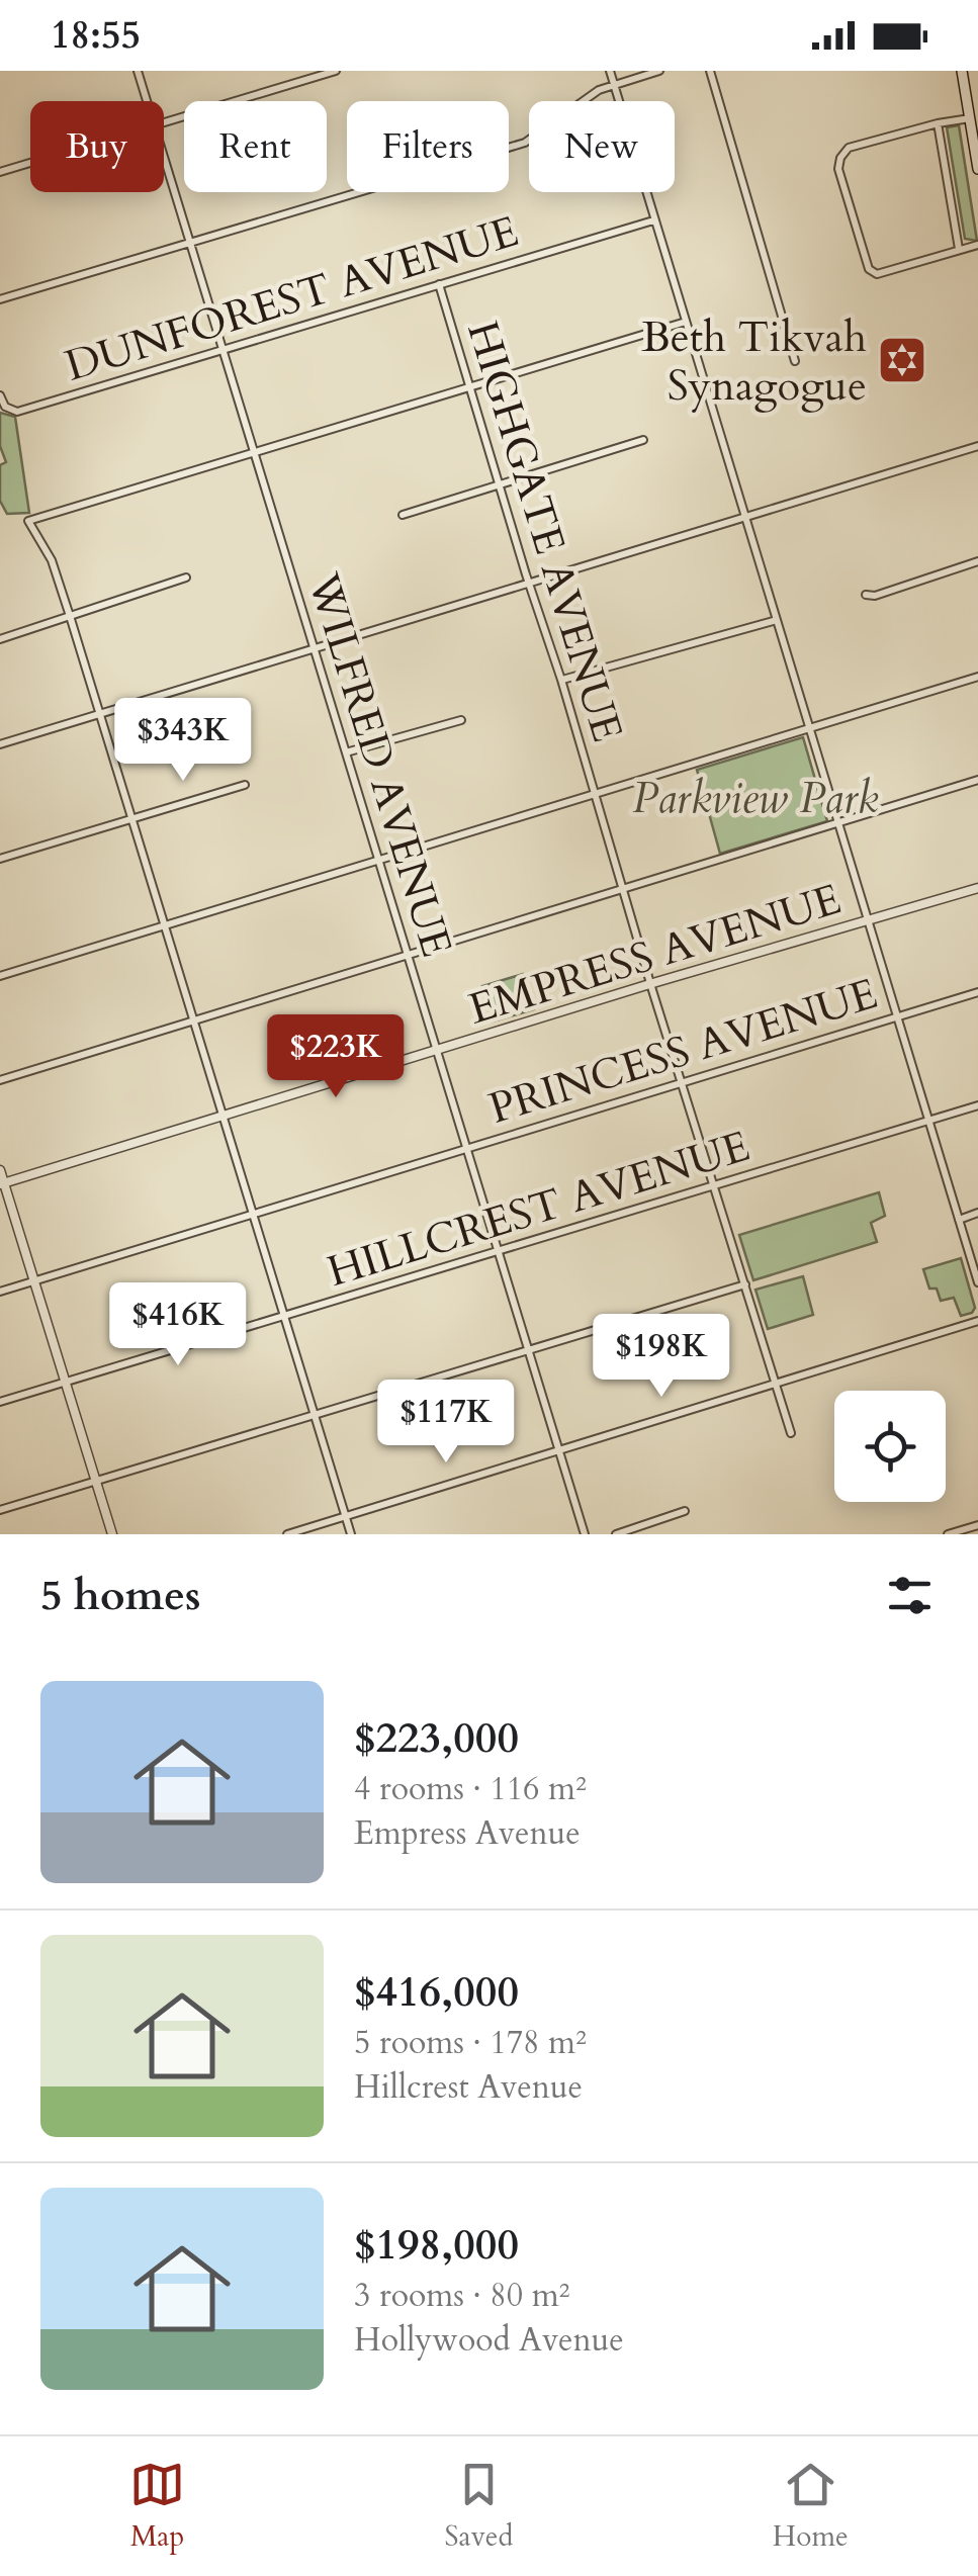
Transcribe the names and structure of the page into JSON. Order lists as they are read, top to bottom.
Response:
{
  "streets": {
    "street": [
      "DUNFOREST AVENUE",
      "HIGHGATE AVENUE",
      "WILFRED AVENUE",
      "EMPRESS AVENUE",
      "PRINCESS AVENUE",
      "HILLCREST AVENUE"
    ]
  },
  "crossings": [
    ["DUNFOREST AVENUE", "HIGHGATE AVENUE"],
    ["DUNFOREST AVENUE", "WILFRED AVENUE"],
    ["HIGHGATE AVENUE", "EMPRESS AVENUE"],
    ["HIGHGATE AVENUE", "PRINCESS AVENUE"],
    ["HIGHGATE AVENUE", "HILLCREST AVENUE"],
    ["WILFRED AVENUE", "EMPRESS AVENUE"],
    ["WILFRED AVENUE", "PRINCESS AVENUE"],
    ["WILFRED AVENUE", "HILLCREST AVENUE"]
  ],
  "parks": ["Parkview Park"],
  "places": {
    "synagogue": ["Beth Tikvah Synagogue"]
  },
  "page": {
    "status": "18:55",
    "chip": [
      "Buy",
      "Rent",
      "Filters",
      "New"
    ],
    "price": [
      "$343K",
      "$223K",
      "$416K",
      "$198K",
      "$117K"
    ],
    "heading": "5 homes",
    "list": [
      {
        "name": "$223,000",
        "note": "4 rooms · 116 m² · Empress Avenue"
      },
      {
        "name": "$416,000",
        "note": "5 rooms · 178 m² · Hillcrest Avenue"
      },
      {
        "name": "$198,000",
        "note": "3 rooms · 80 m² · Hollywood Avenue"
      }
    ],
    "tabs": ["Map", "Saved", "Home"]
  }
}
